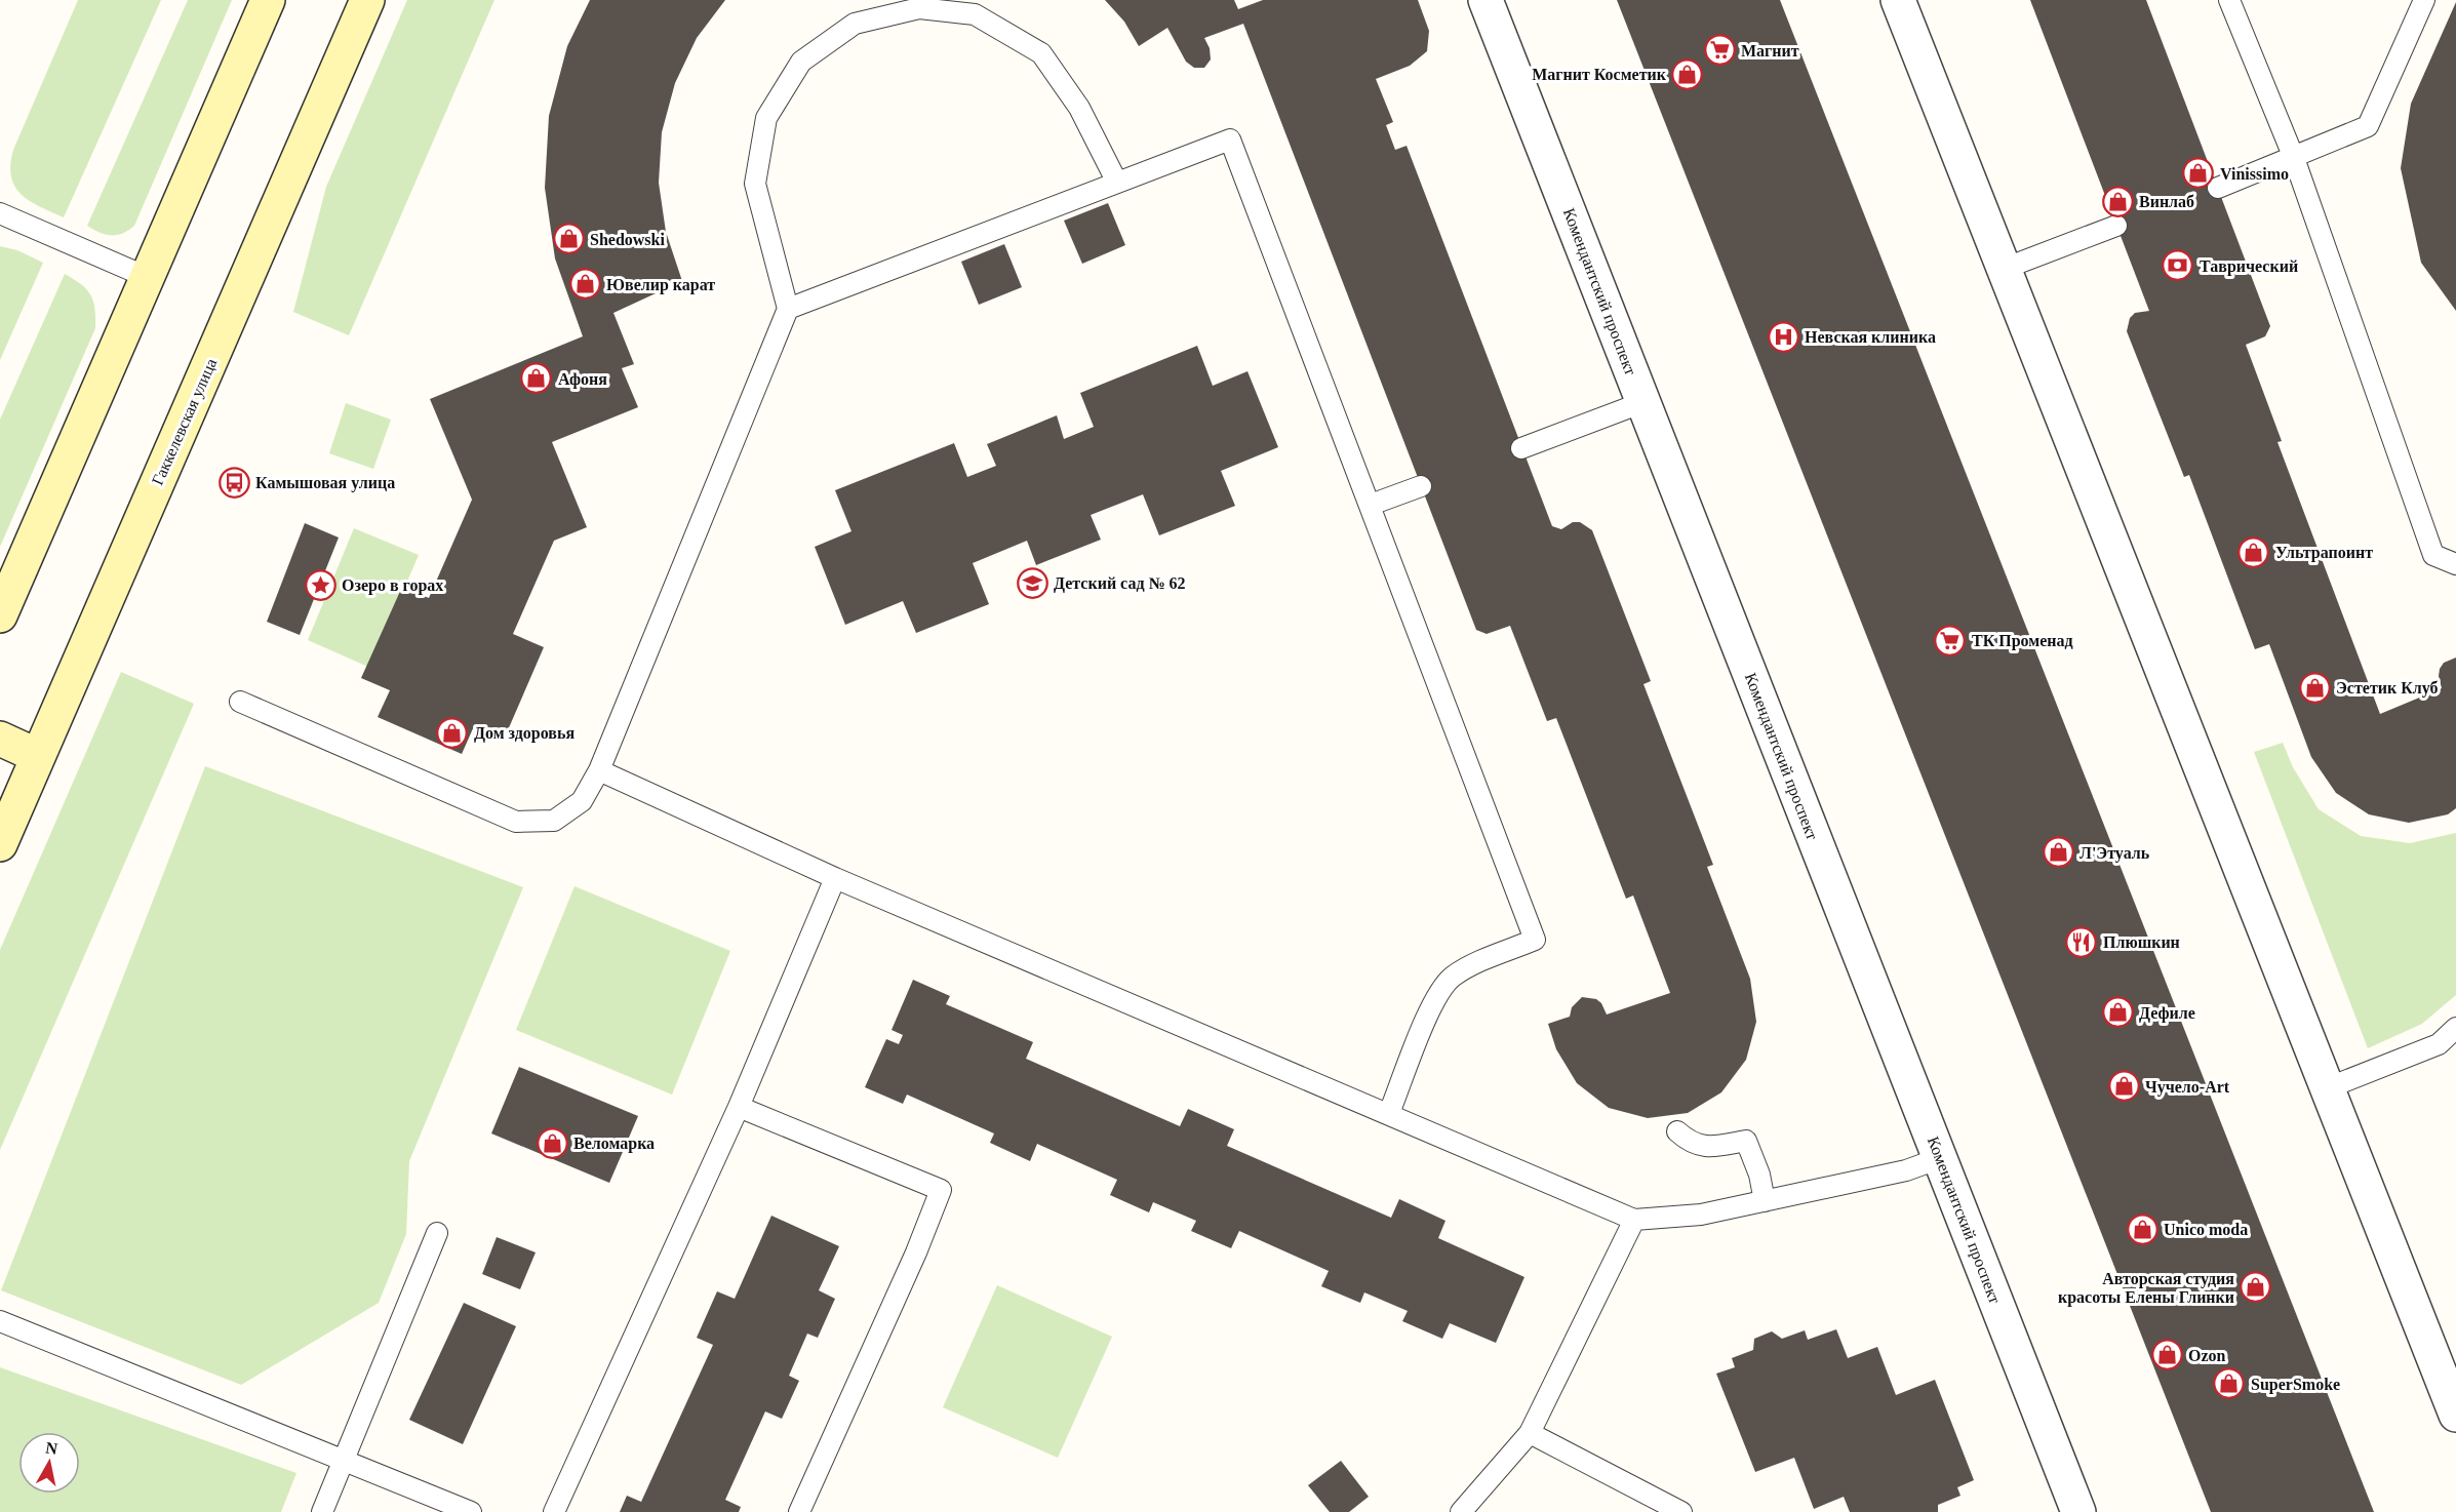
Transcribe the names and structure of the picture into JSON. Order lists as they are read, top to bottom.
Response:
{
  "streets": {
    "main road": ["Гаккелевская улица"],
    "street": ["Комендантский проспект"]
  },
  "places": {
    "supermarket": ["Магнит", "ТК Променад"],
    "shop": [
      "Магнит Косметик",
      "Vinissimo",
      "Винлаб",
      "Shedowski",
      "Ювелир карат",
      "Афоня",
      "Ультрапоинт",
      "Эстетик Клуб",
      "Дом здоровья",
      "Л'Этуаль",
      "Дефиле",
      "Чучело-Art",
      "Веломарка",
      "Unico moda",
      "Авторская студия красоты Елены Глинки",
      "Ozon",
      "SuperSmoke"
    ],
    "bank": ["Таврический"],
    "hospital": ["Невская клиника"],
    "bus stop": ["Камышовая улица"],
    "school or university": ["Детский сад № 62"],
    "place": ["Озеро в горах"],
    "restaurant": ["Плюшкин"]
  },
  "north": "top"
}
